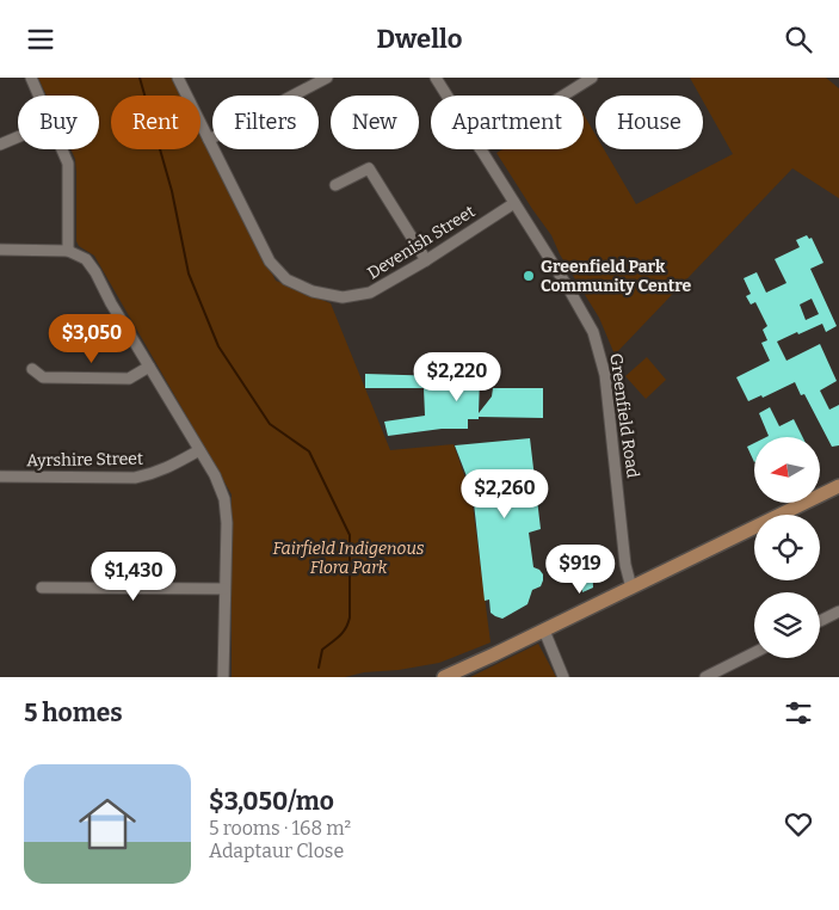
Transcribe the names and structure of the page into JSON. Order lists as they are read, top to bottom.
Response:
{
  "streets": {
    "street": ["Devenish Street", "Greenfield Road", "Ayrshire Street"]
  },
  "crossings": [
    ["Devenish Street", "Greenfield Road"]
  ],
  "parks": ["Fairfield Indigenous Flora Park"],
  "places": ["Greenfield Park Community Centre"],
  "north": "left",
  "page": {
    "header": "Dwello",
    "chip": [
      "Buy",
      "Rent",
      "Filters",
      "New",
      "Apartment",
      "House"
    ],
    "price": [
      "$3,050",
      "$2,220",
      "$2,260",
      "$919",
      "$1,430"
    ],
    "heading": "5 homes",
    "list": [
      {
        "name": "$3,050/mo",
        "note": "5 rooms · 168 m² · Adaptaur Close"
      }
    ]
  }
}
